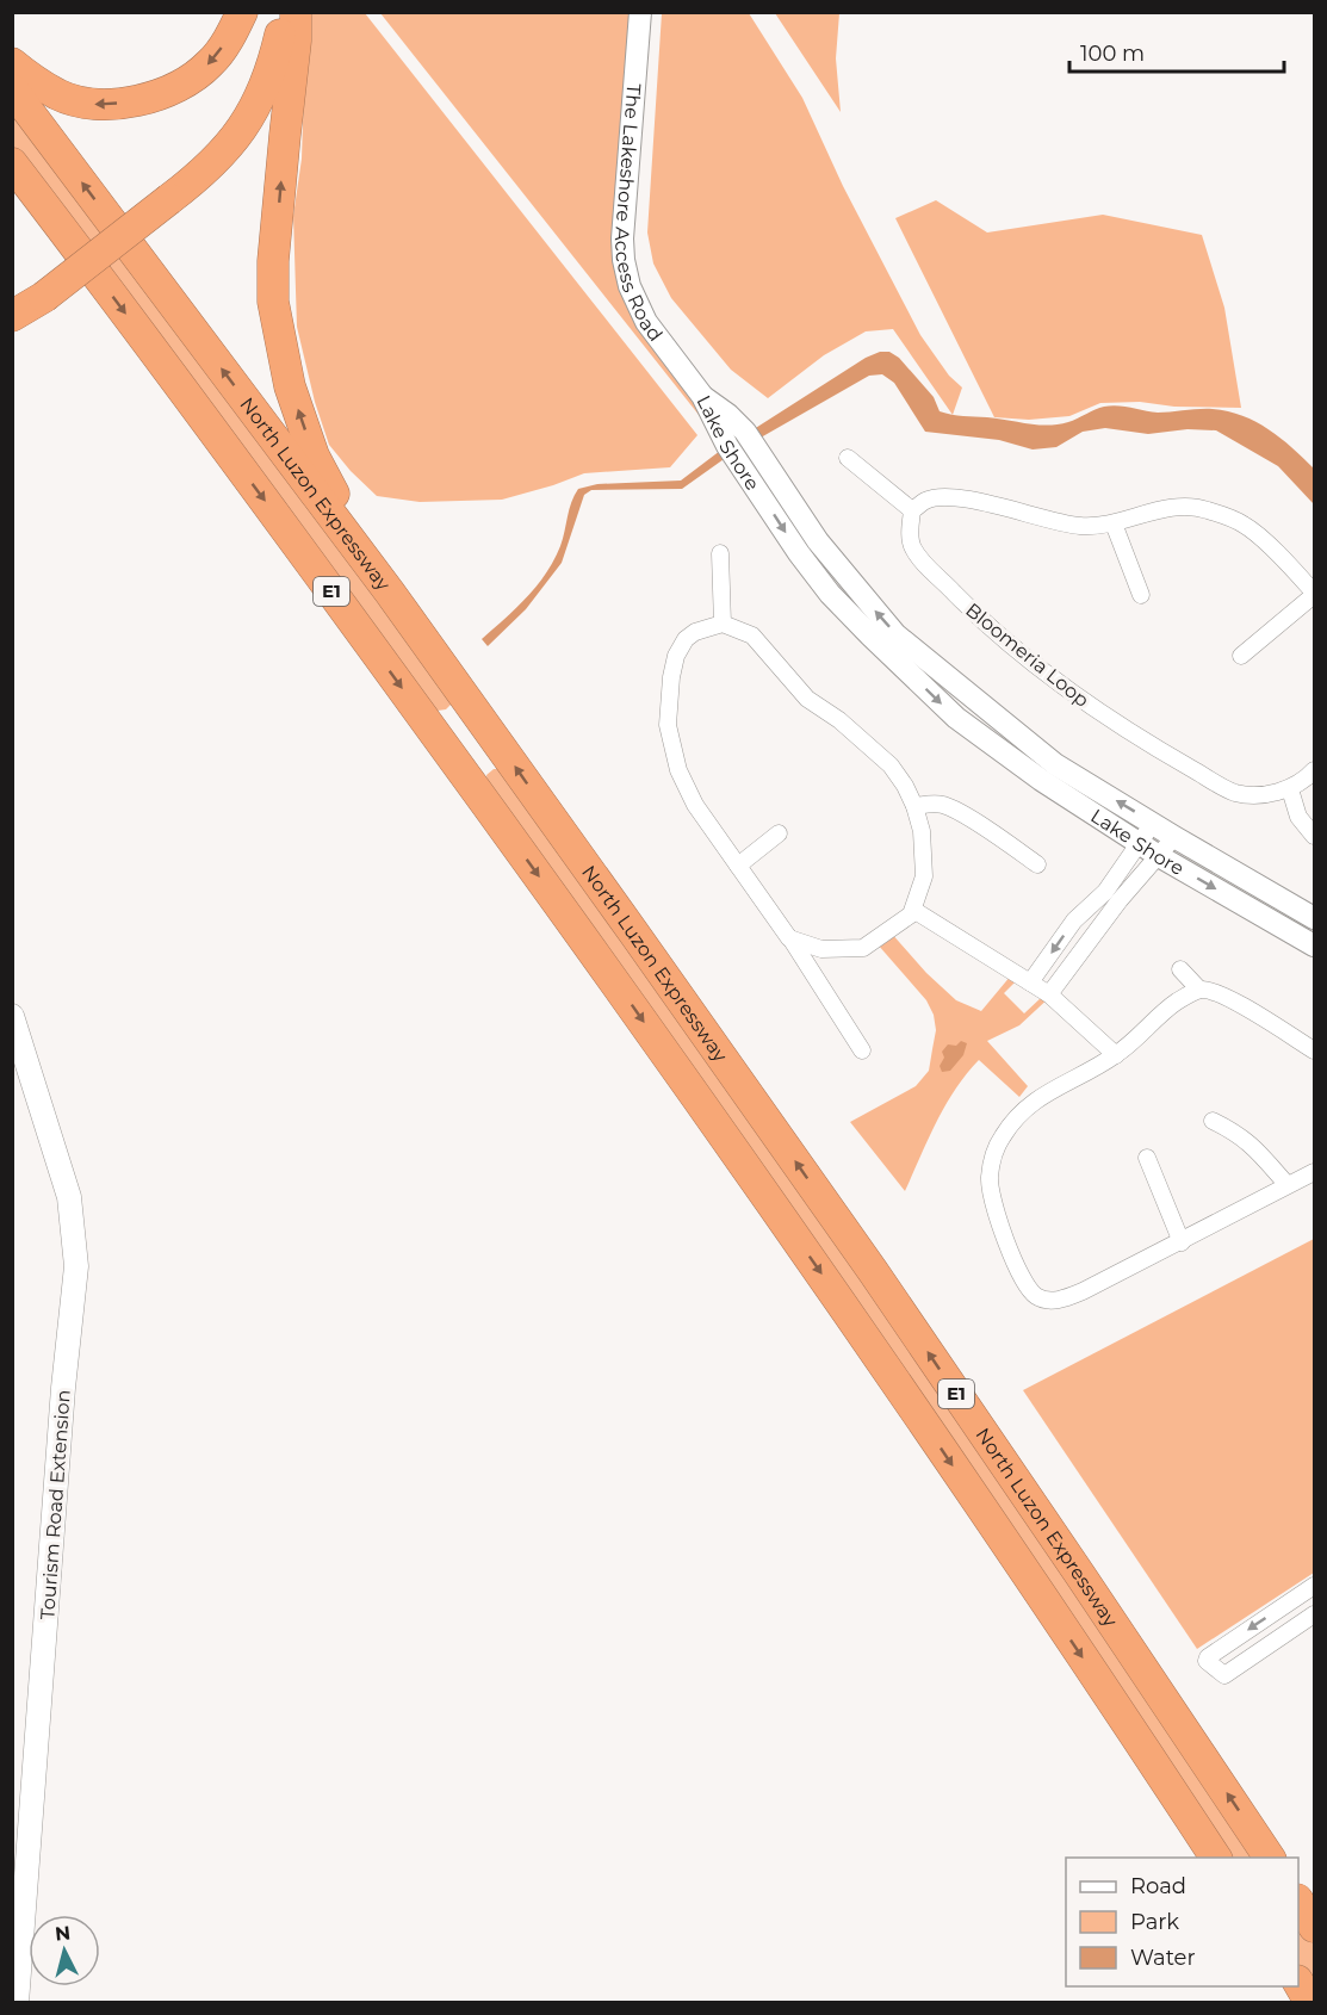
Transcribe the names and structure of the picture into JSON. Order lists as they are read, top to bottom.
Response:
{
  "streets": {
    "highway": ["North Luzon Expressway", "E1"],
    "main road": ["Tourism Road Extension"],
    "street": ["The Lakeshore Access Road", "Lake Shore", "Bloomeria Loop"]
  },
  "crossings": [
    ["The Lakeshore Access Road", "Lake Shore"]
  ],
  "legend": ["Road", "Park", "Water"],
  "scale_bar": "100 m",
  "north": "top"
}
